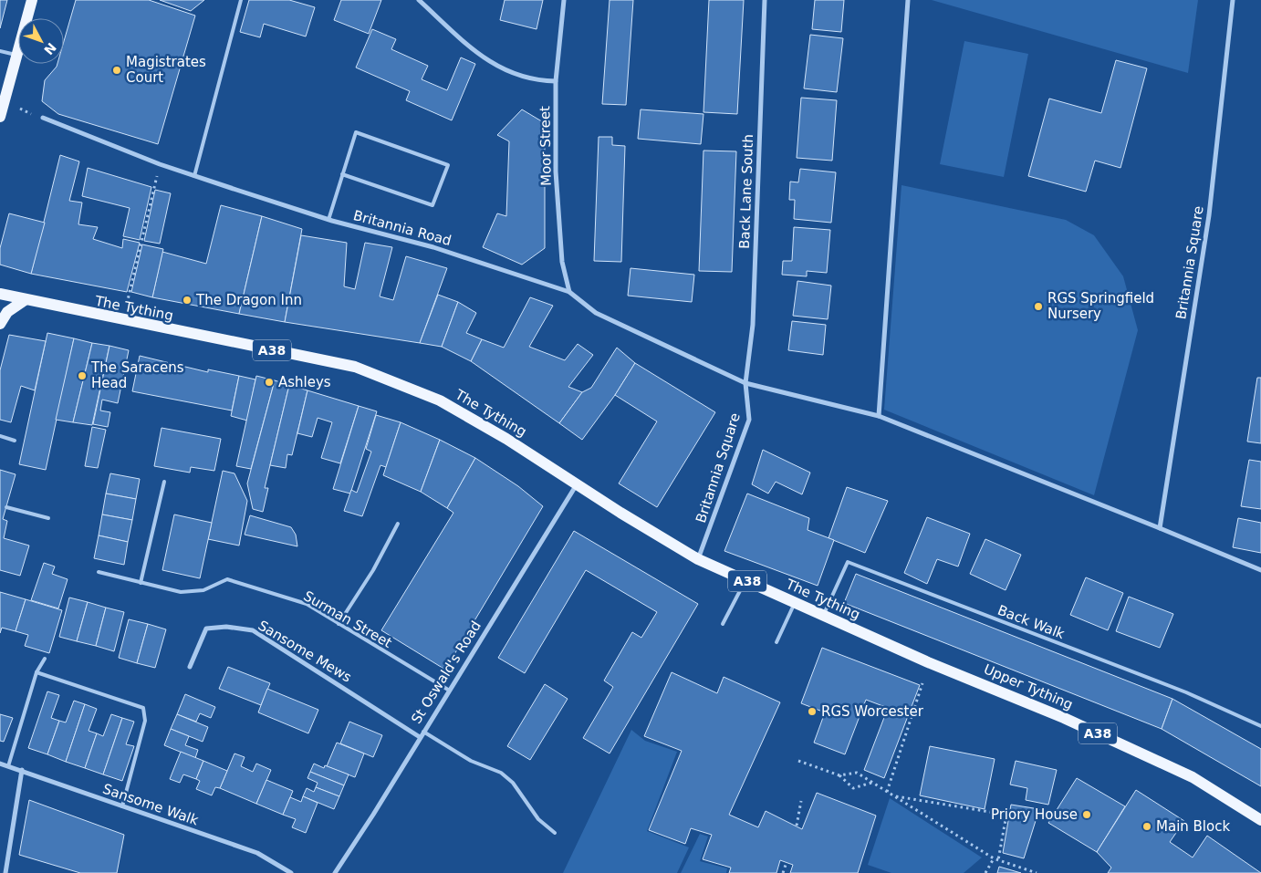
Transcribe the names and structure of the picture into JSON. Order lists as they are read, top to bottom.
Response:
{
  "streets": {
    "main road": ["The Tything", "A38", "Upper Tything"],
    "street": [
      "Moor Street",
      "Back Lane South",
      "Britannia Road",
      "Britannia Square",
      "Sansome Mews",
      "St Oswald's Road",
      "Sansome Walk"
    ],
    "lane": ["Surman Street", "Back Walk"]
  },
  "crossings": [
    ["Moor Street", "Britannia Road"],
    ["Back Lane South", "Britannia Road"],
    ["Back Lane South", "Britannia Square"],
    ["Britannia Road", "Britannia Square"],
    ["Britannia Square", "The Tything"],
    ["The Tything", "Back Walk"],
    ["The Tything", "St Oswald's Road"],
    ["The Tything", "Upper Tything"],
    ["Surman Street", "St Oswald's Road"],
    ["Sansome Mews", "St Oswald's Road"]
  ],
  "places": [
    "Magistrates Court",
    "The Dragon Inn",
    "RGS Springfield Nursery",
    "The Saracens Head",
    "Ashleys",
    "RGS Worcester",
    "Priory House",
    "Main Block"
  ],
  "north": "bottom right"
}
